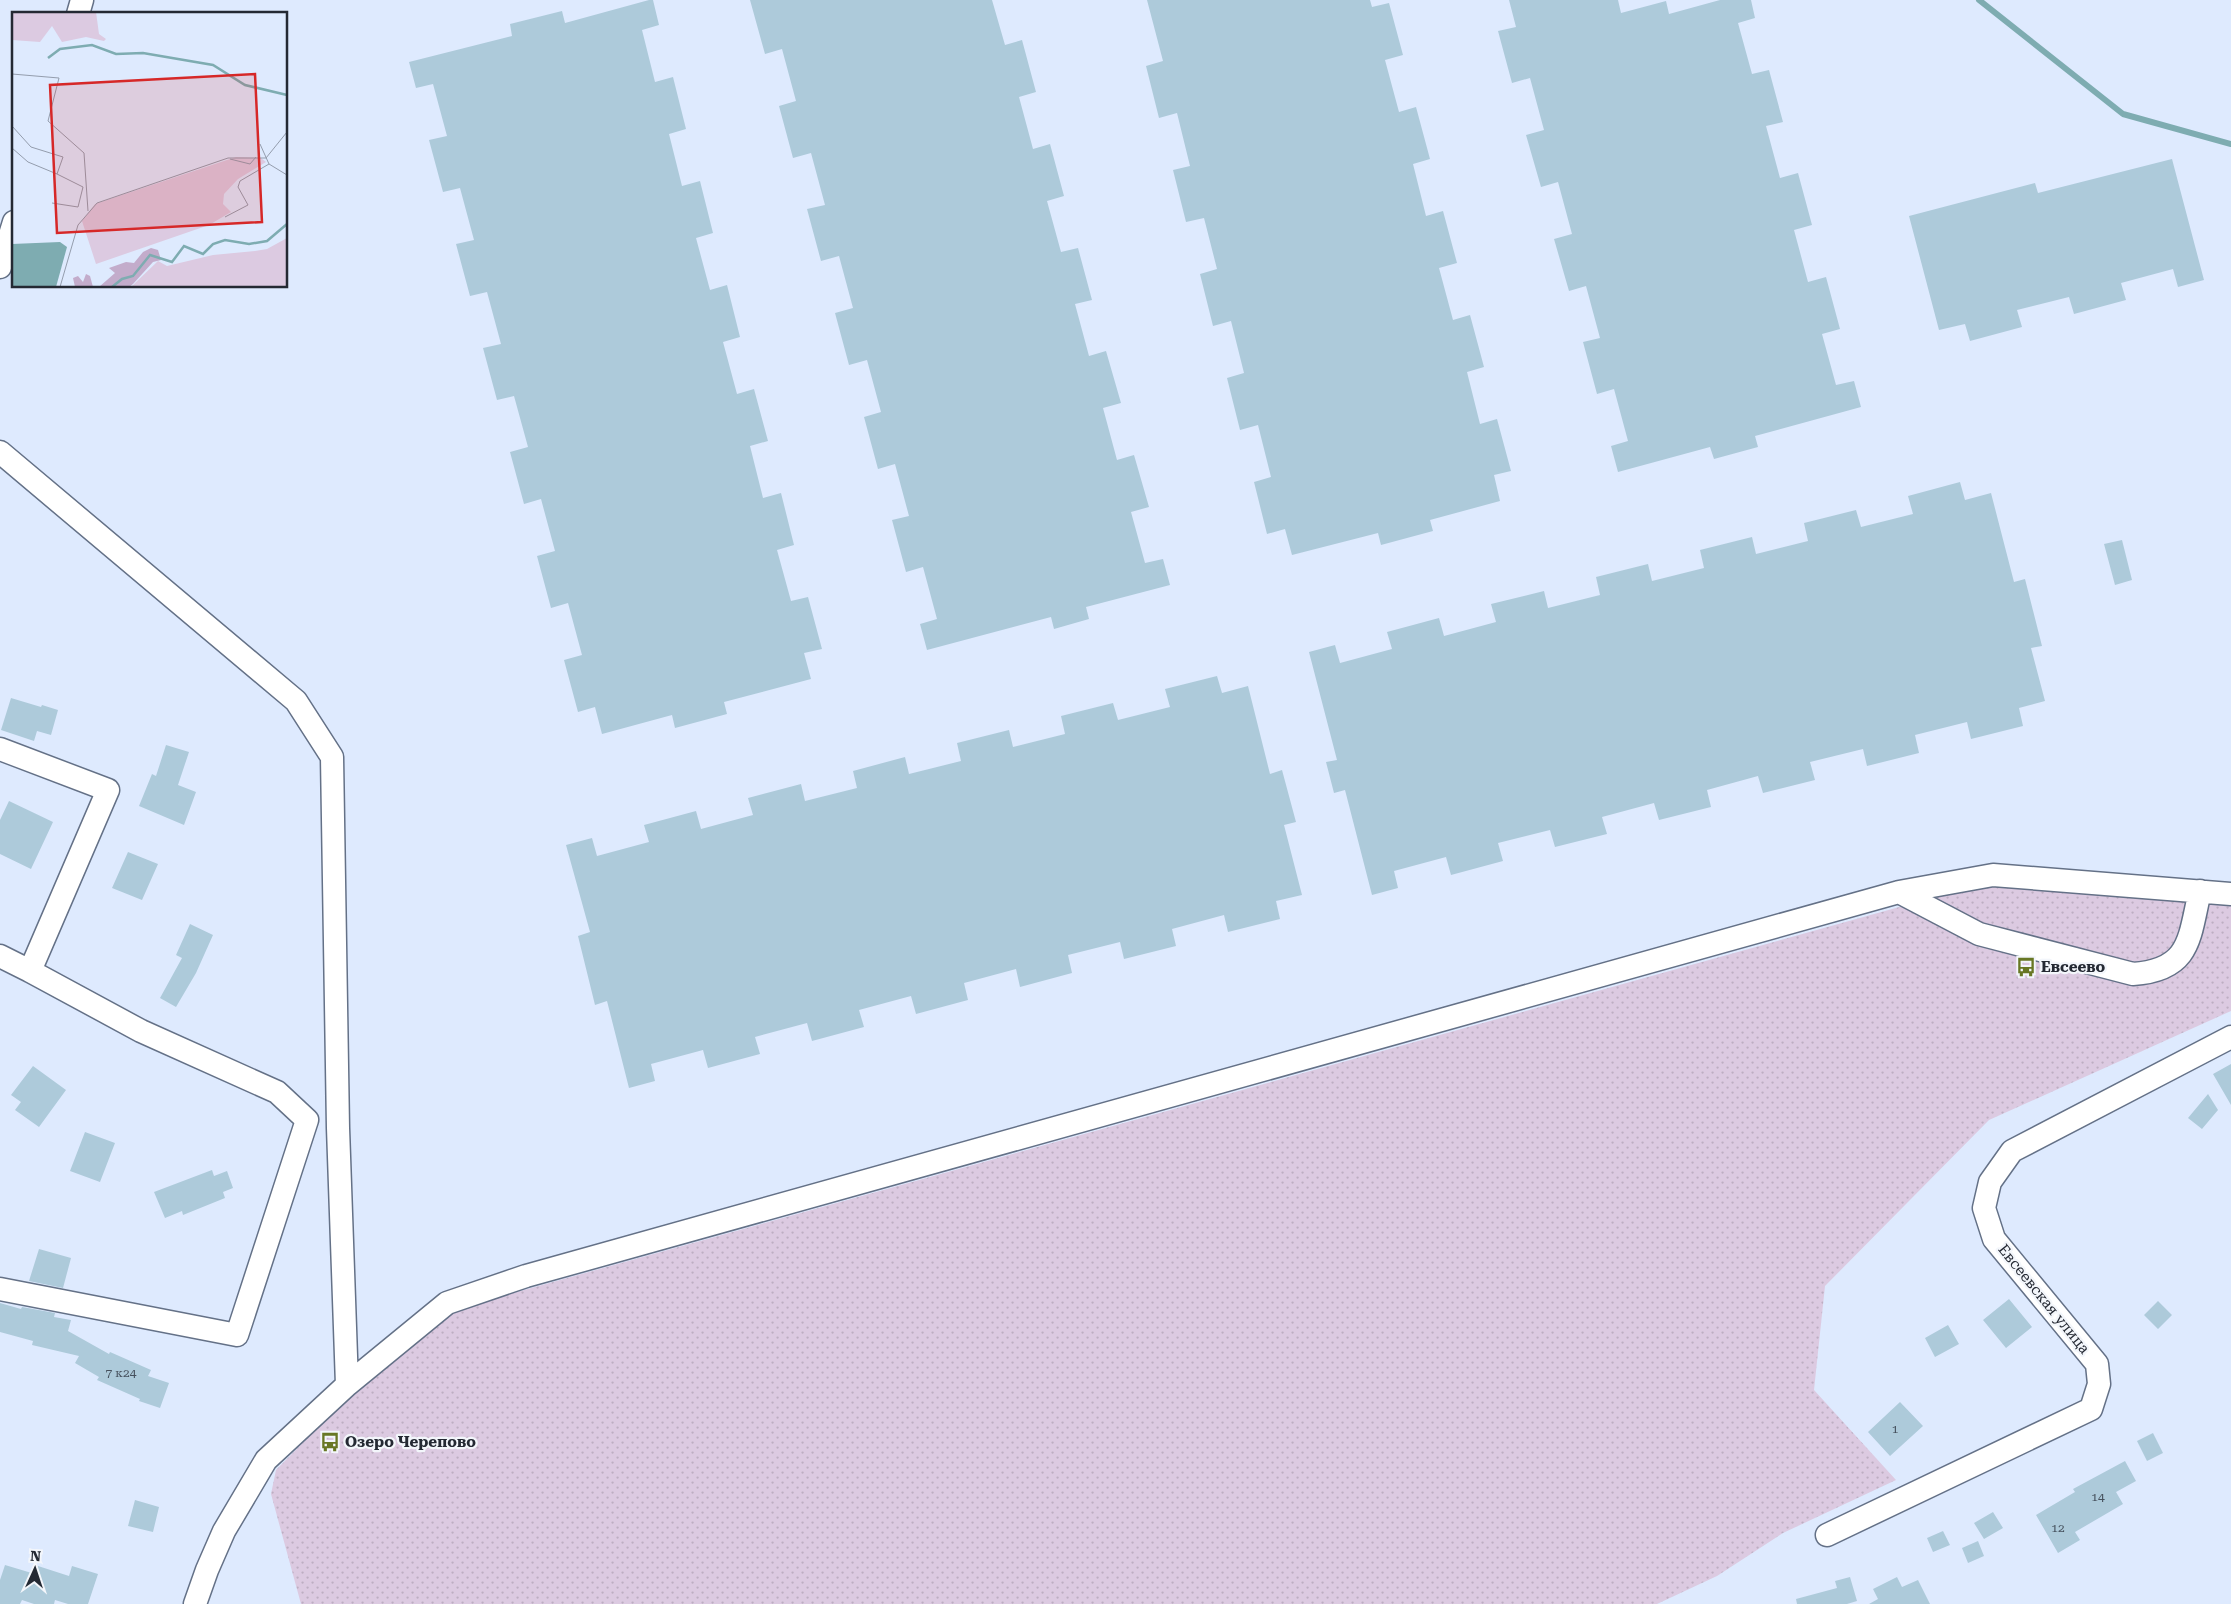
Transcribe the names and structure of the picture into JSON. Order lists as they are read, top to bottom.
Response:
{
  "streets": {
    "street": ["Евсеевская улица"]
  },
  "places": {
    "bus stop": ["Евсеево", "Озеро Черепово"]
  },
  "house_numbers": [
    "7 к24",
    "1",
    "14",
    "12"
  ],
  "north": "top"
}
